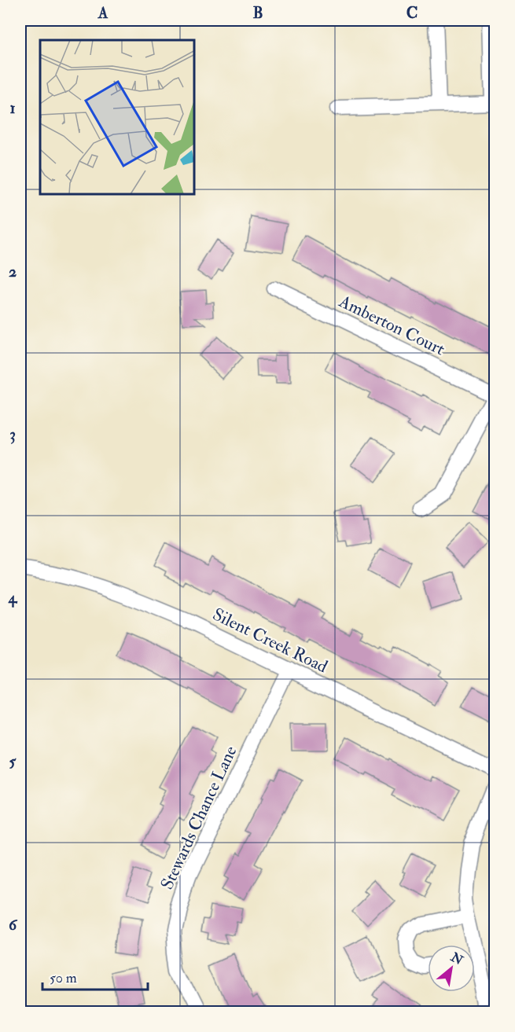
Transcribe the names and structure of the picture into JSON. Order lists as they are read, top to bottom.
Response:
{
  "streets": {
    "street": ["Amberton Court", "Silent Creek Road", "Stewards Chance Lane"]
  },
  "crossings": [
    ["Silent Creek Road", "Stewards Chance Lane"]
  ],
  "scale_bar": "50 m",
  "north": "top right",
  "grid": {
    "columns": ["A", "B", "C"],
    "rows": [
      "1",
      "2",
      "3",
      "4",
      "5",
      "6"
    ]
  }
}
